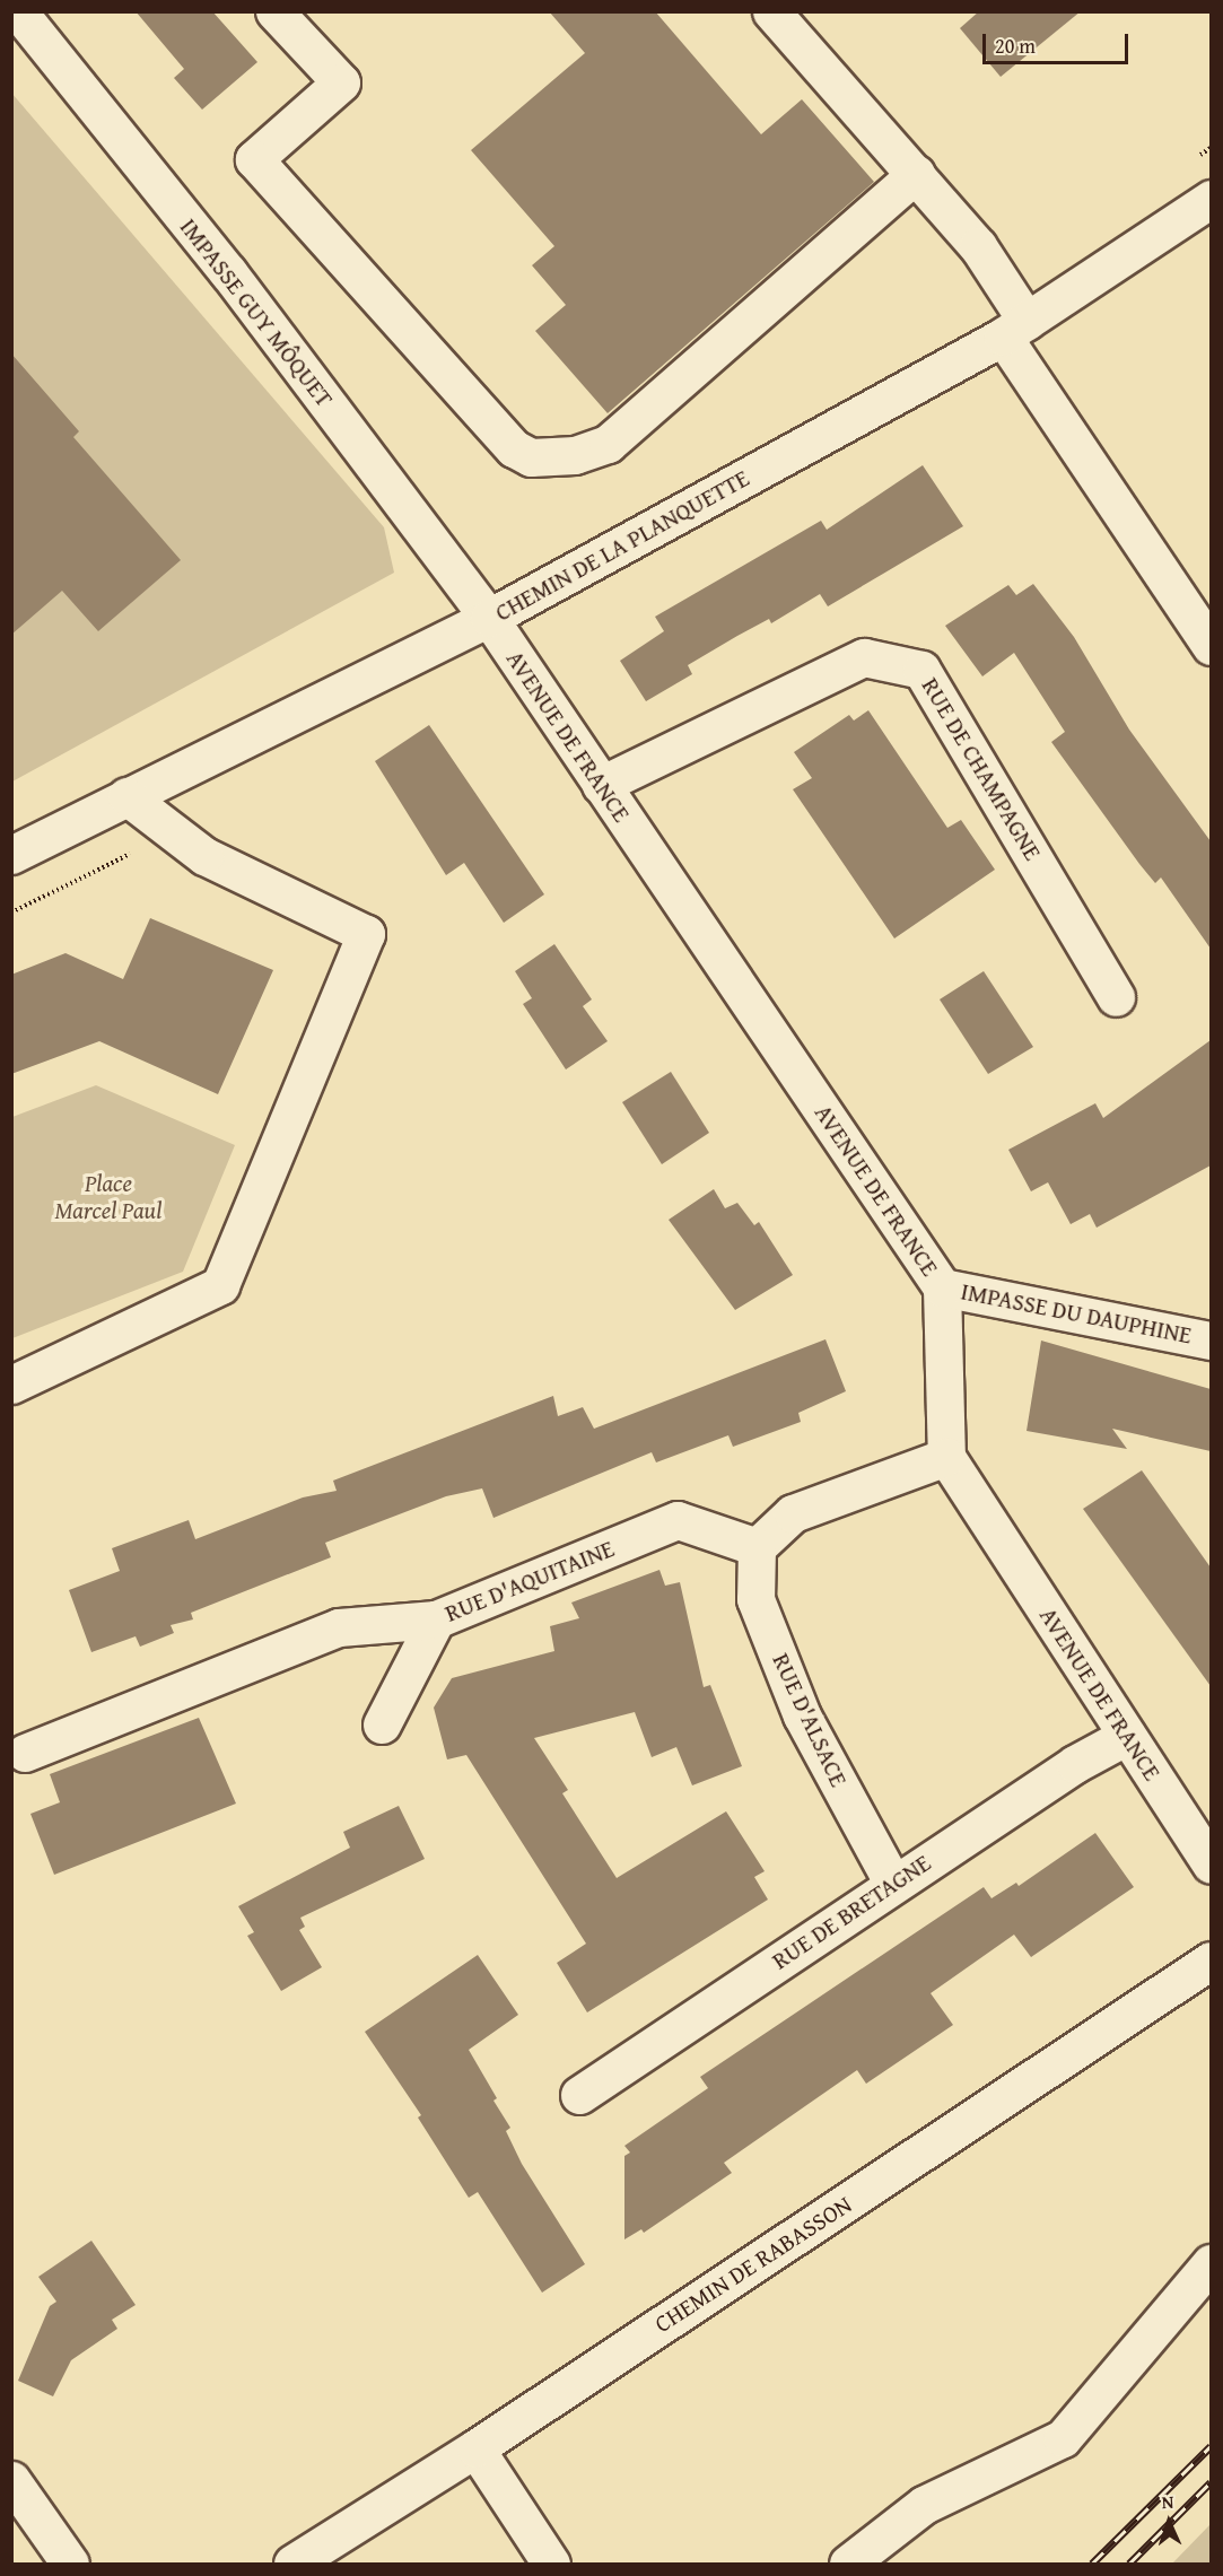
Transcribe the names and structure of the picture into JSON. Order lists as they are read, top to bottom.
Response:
{
  "streets": {
    "street": [
      "IMPASSE GUY MÔQUET",
      "CHEMIN DE LA PLANQUETTE",
      "AVENUE DE FRANCE",
      "RUE DE CHAMPAGNE",
      "IMPASSE DU DAUPHINE",
      "RUE D'AQUITAINE",
      "RUE D'ALSACE",
      "RUE DE BRETAGNE",
      "CHEMIN DE RABASSON"
    ]
  },
  "crossings": [
    ["IMPASSE GUY MÔQUET", "CHEMIN DE LA PLANQUETTE"],
    ["IMPASSE GUY MÔQUET", "AVENUE DE FRANCE"],
    ["CHEMIN DE LA PLANQUETTE", "AVENUE DE FRANCE"],
    ["AVENUE DE FRANCE", "RUE DE CHAMPAGNE"],
    ["AVENUE DE FRANCE", "IMPASSE DU DAUPHINE"],
    ["AVENUE DE FRANCE", "RUE DE BRETAGNE"],
    ["RUE D'AQUITAINE", "RUE D'ALSACE"],
    ["RUE D'ALSACE", "RUE DE BRETAGNE"]
  ],
  "parks": ["Place Marcel Paul"],
  "scale_bar": "20 m",
  "north": "top"
}
